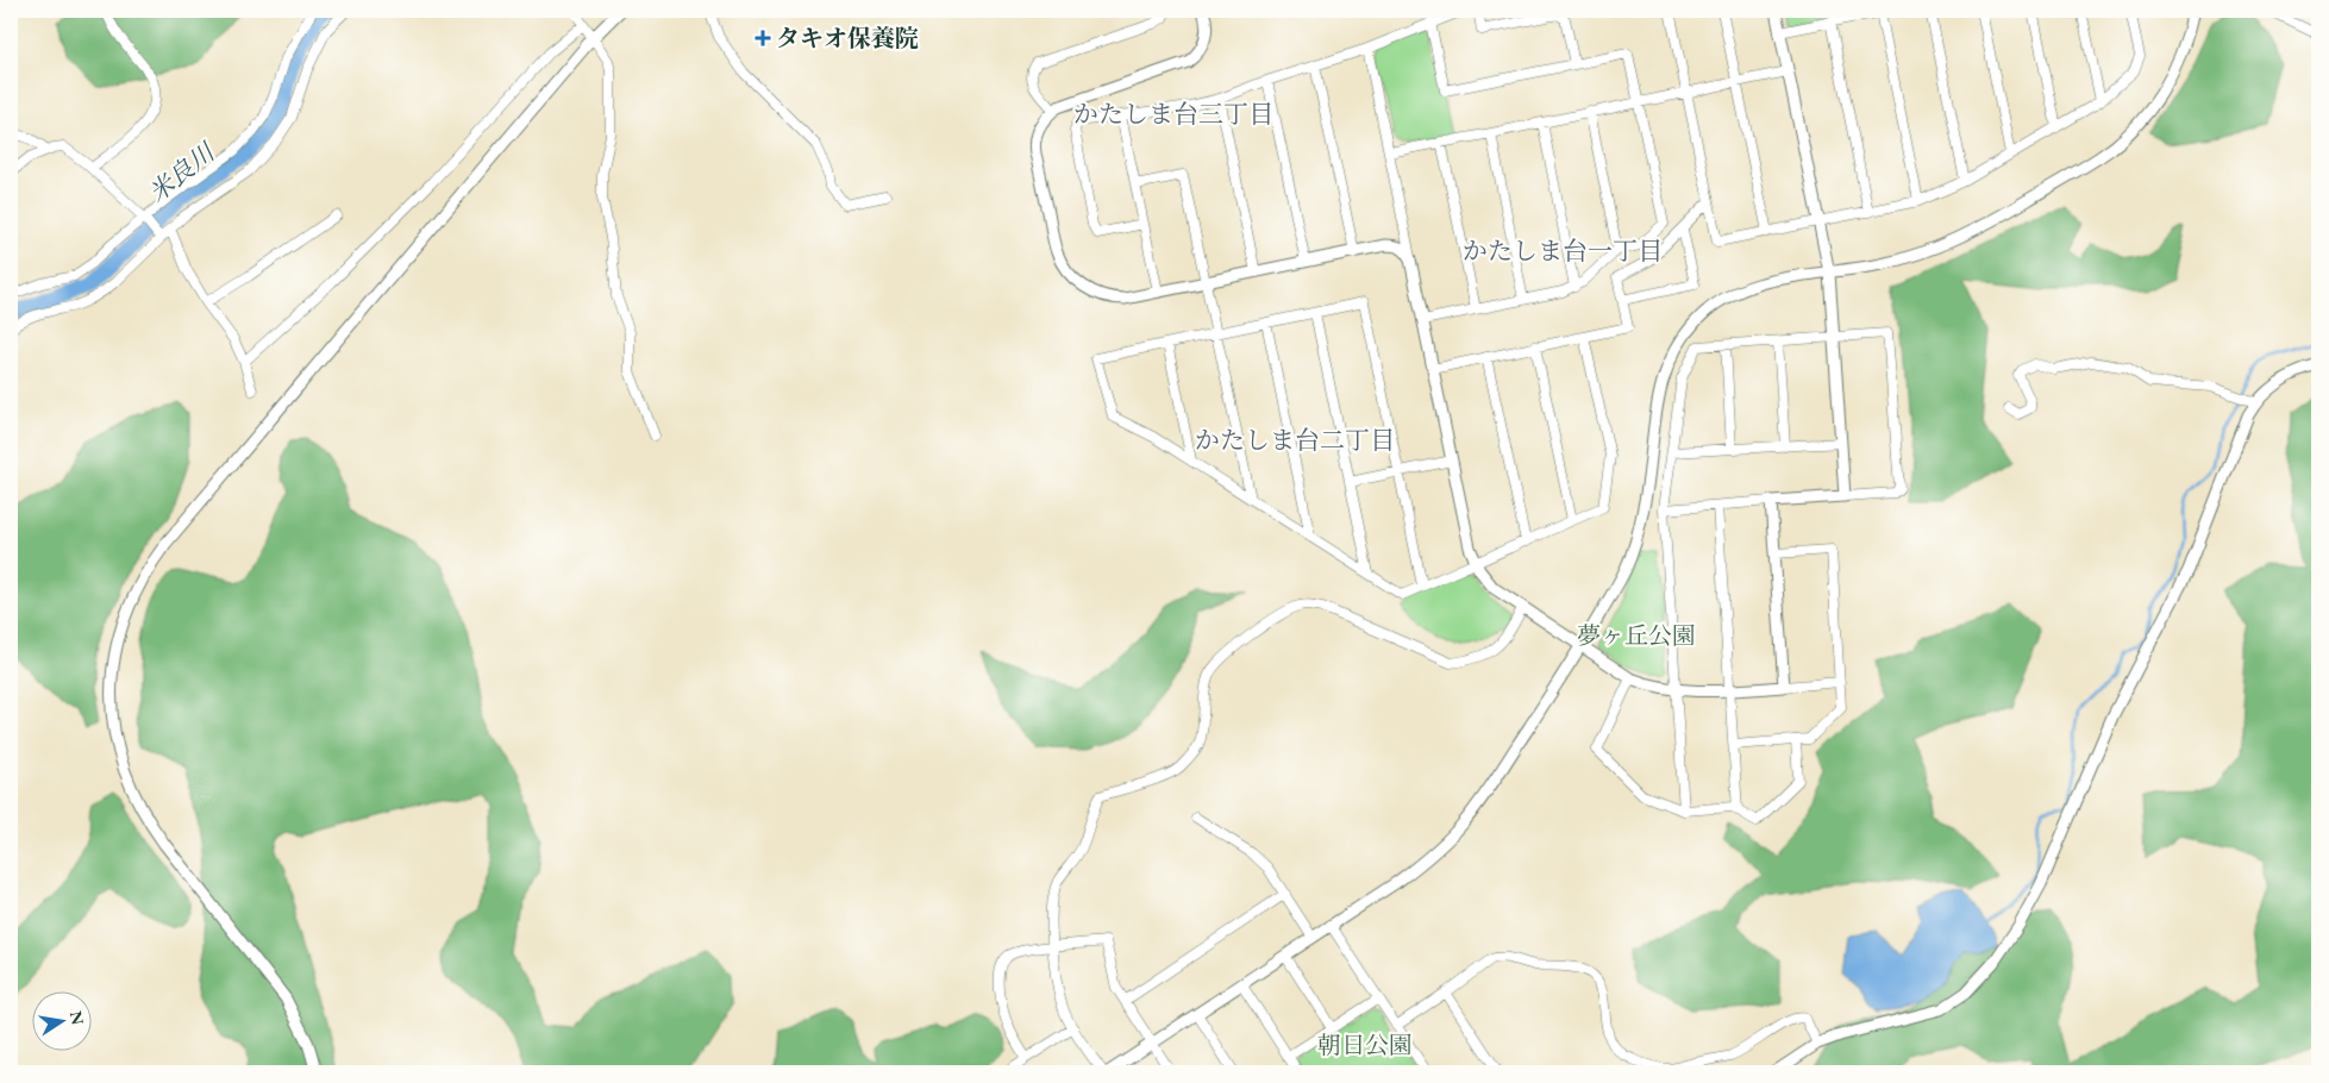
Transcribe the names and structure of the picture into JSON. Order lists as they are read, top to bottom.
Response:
{
  "districts": ["かたしま台三丁目", "かたしま台一丁目", "かたしま台二丁目"],
  "water": ["米良川"],
  "parks": ["夢ヶ丘公園", "朝日公園"],
  "places": {
    "health": ["タキオ保養院"]
  },
  "north": "right"
}
